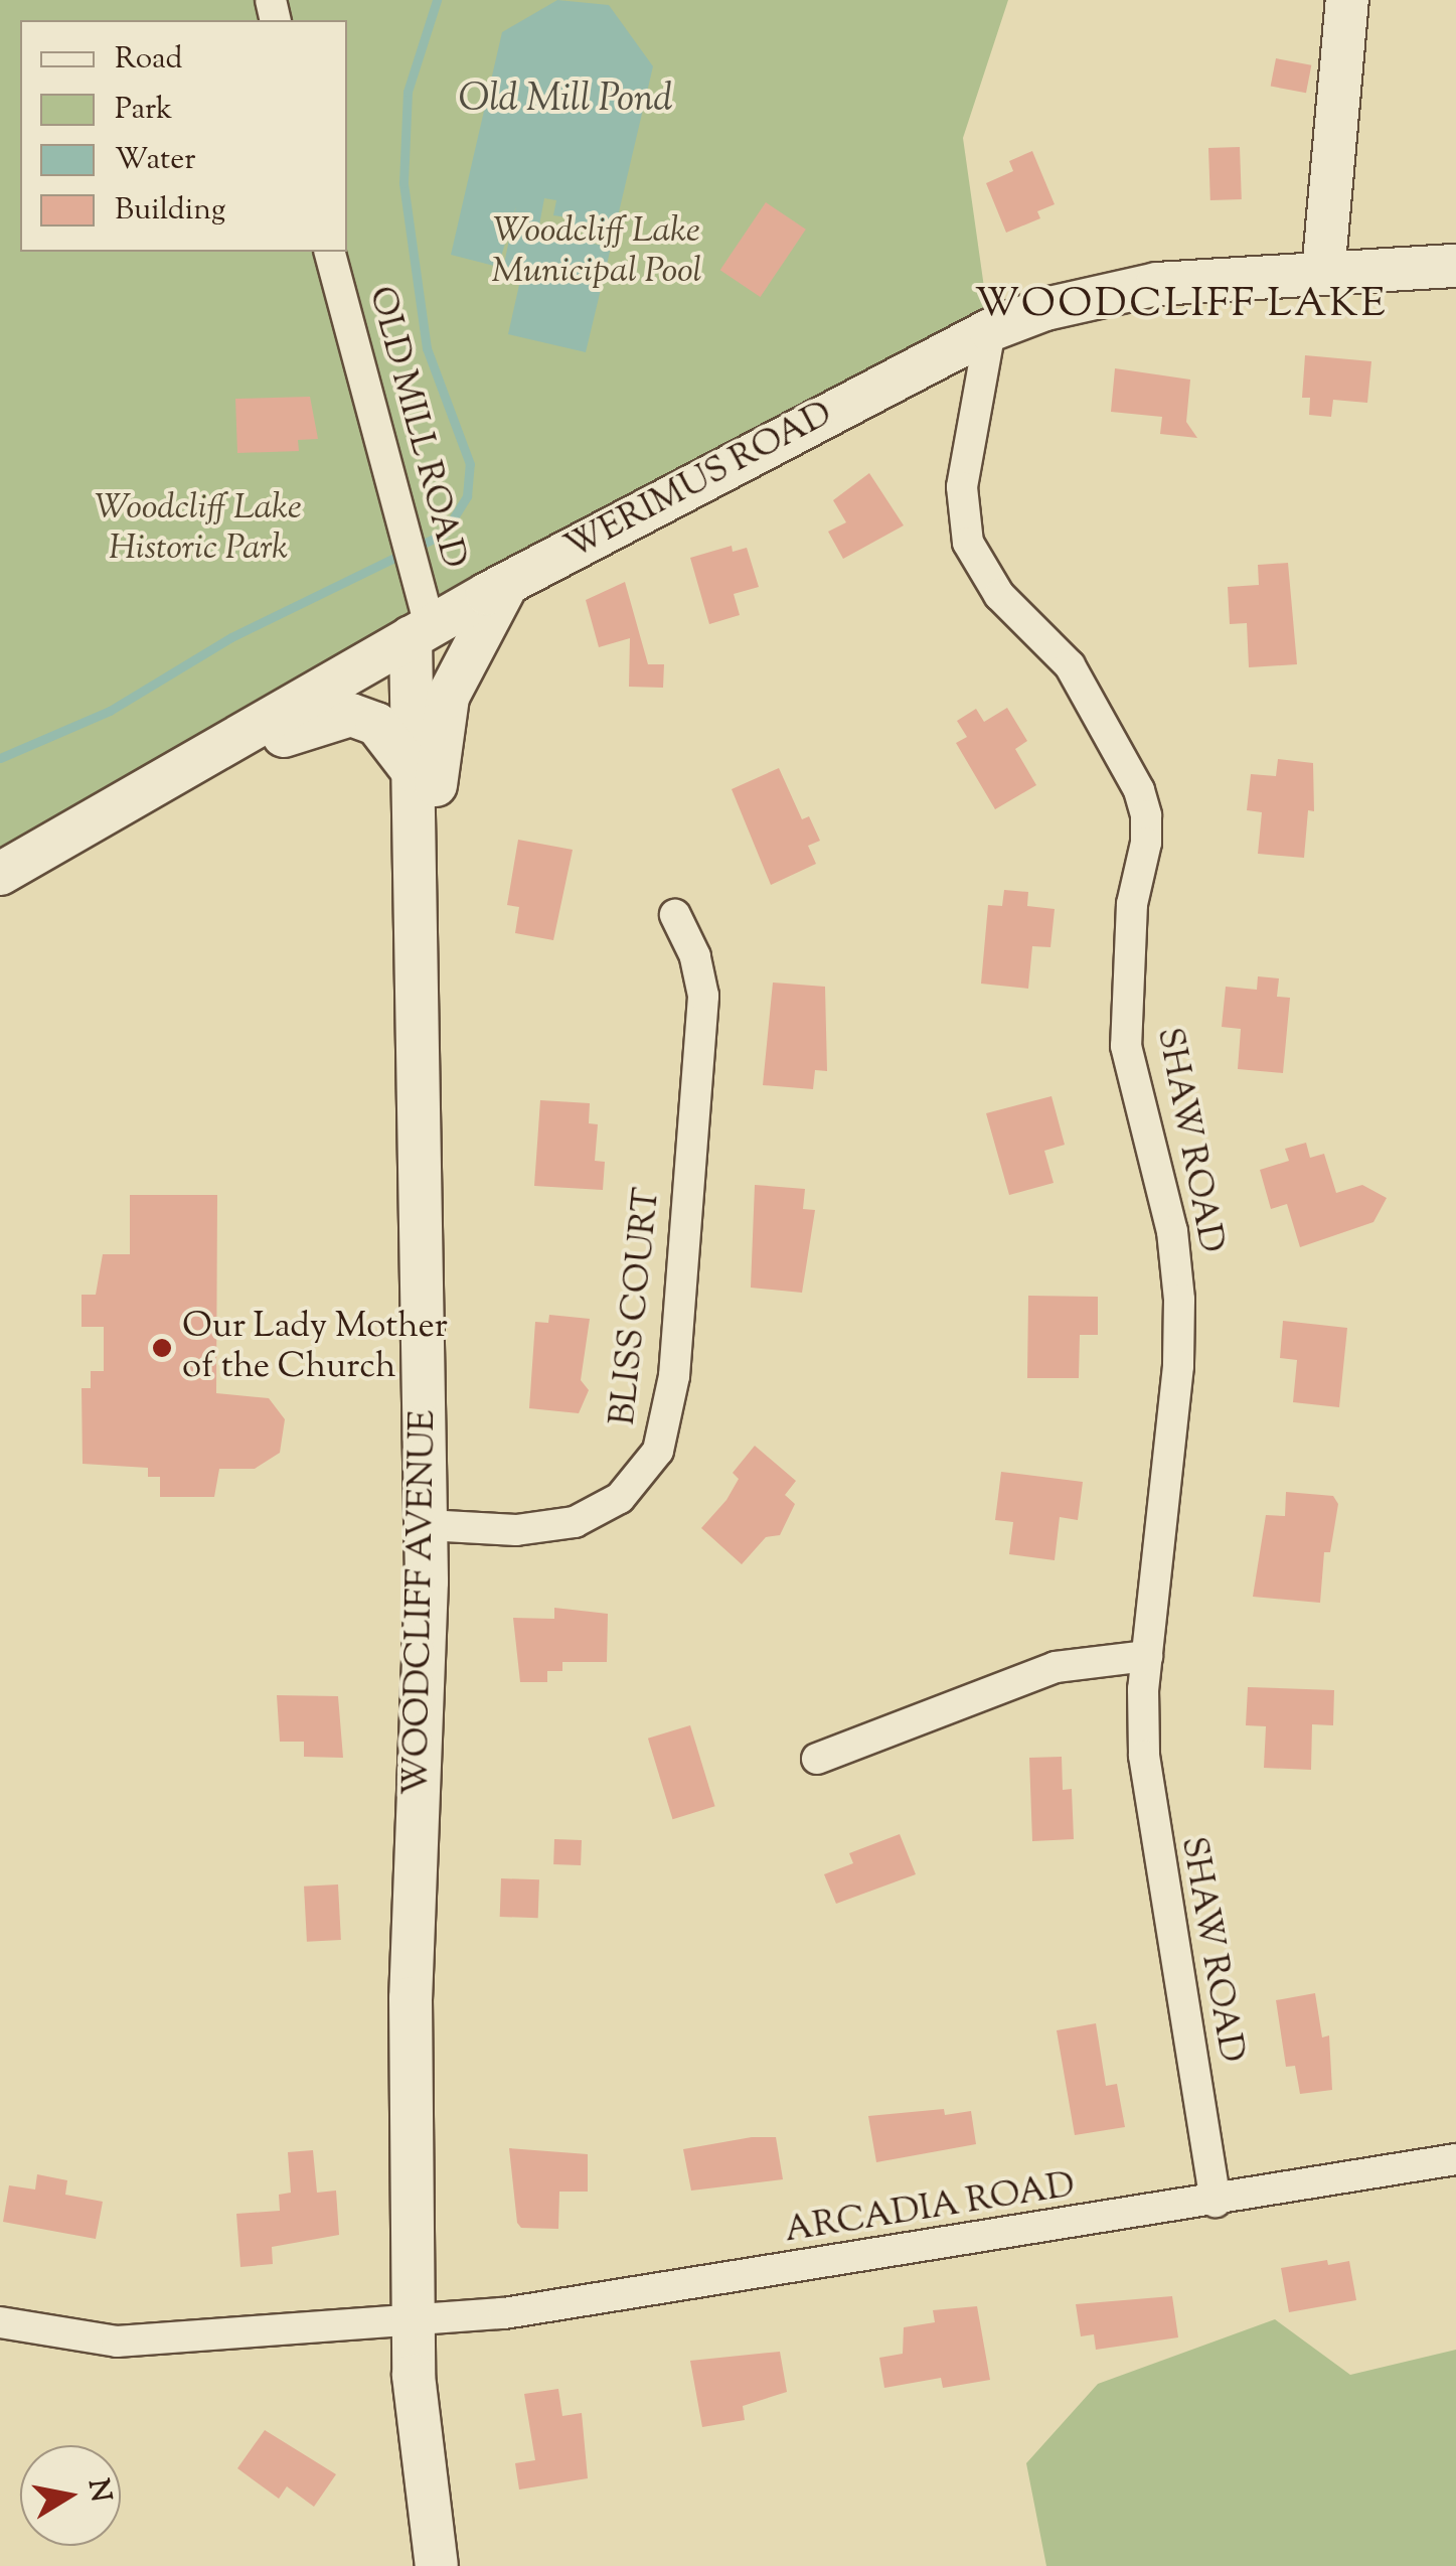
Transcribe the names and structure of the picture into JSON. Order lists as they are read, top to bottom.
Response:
{
  "streets": {
    "main road": ["WERIMUS ROAD", "WOODCLIFF AVENUE"],
    "street": [
      "OLD MILL ROAD",
      "SHAW ROAD",
      "BLISS COURT",
      "ARCADIA ROAD"
    ]
  },
  "crossings": [
    ["OLD MILL ROAD", "WERIMUS ROAD"],
    ["OLD MILL ROAD", "WOODCLIFF AVENUE"],
    ["WERIMUS ROAD", "SHAW ROAD"],
    ["WERIMUS ROAD", "WOODCLIFF AVENUE"],
    ["SHAW ROAD", "ARCADIA ROAD"],
    ["BLISS COURT", "WOODCLIFF AVENUE"],
    ["WOODCLIFF AVENUE", "ARCADIA ROAD"]
  ],
  "districts": ["WOODCLIFF LAKE"],
  "water": ["Old Mill Pond"],
  "parks": ["Woodcliff Lake Municipal Pool", "Woodcliff Lake Historic Park"],
  "places": ["Our Lady Mother of the Church"],
  "legend": [
    "Road",
    "Park",
    "Water",
    "Building"
  ],
  "north": "right"
}
